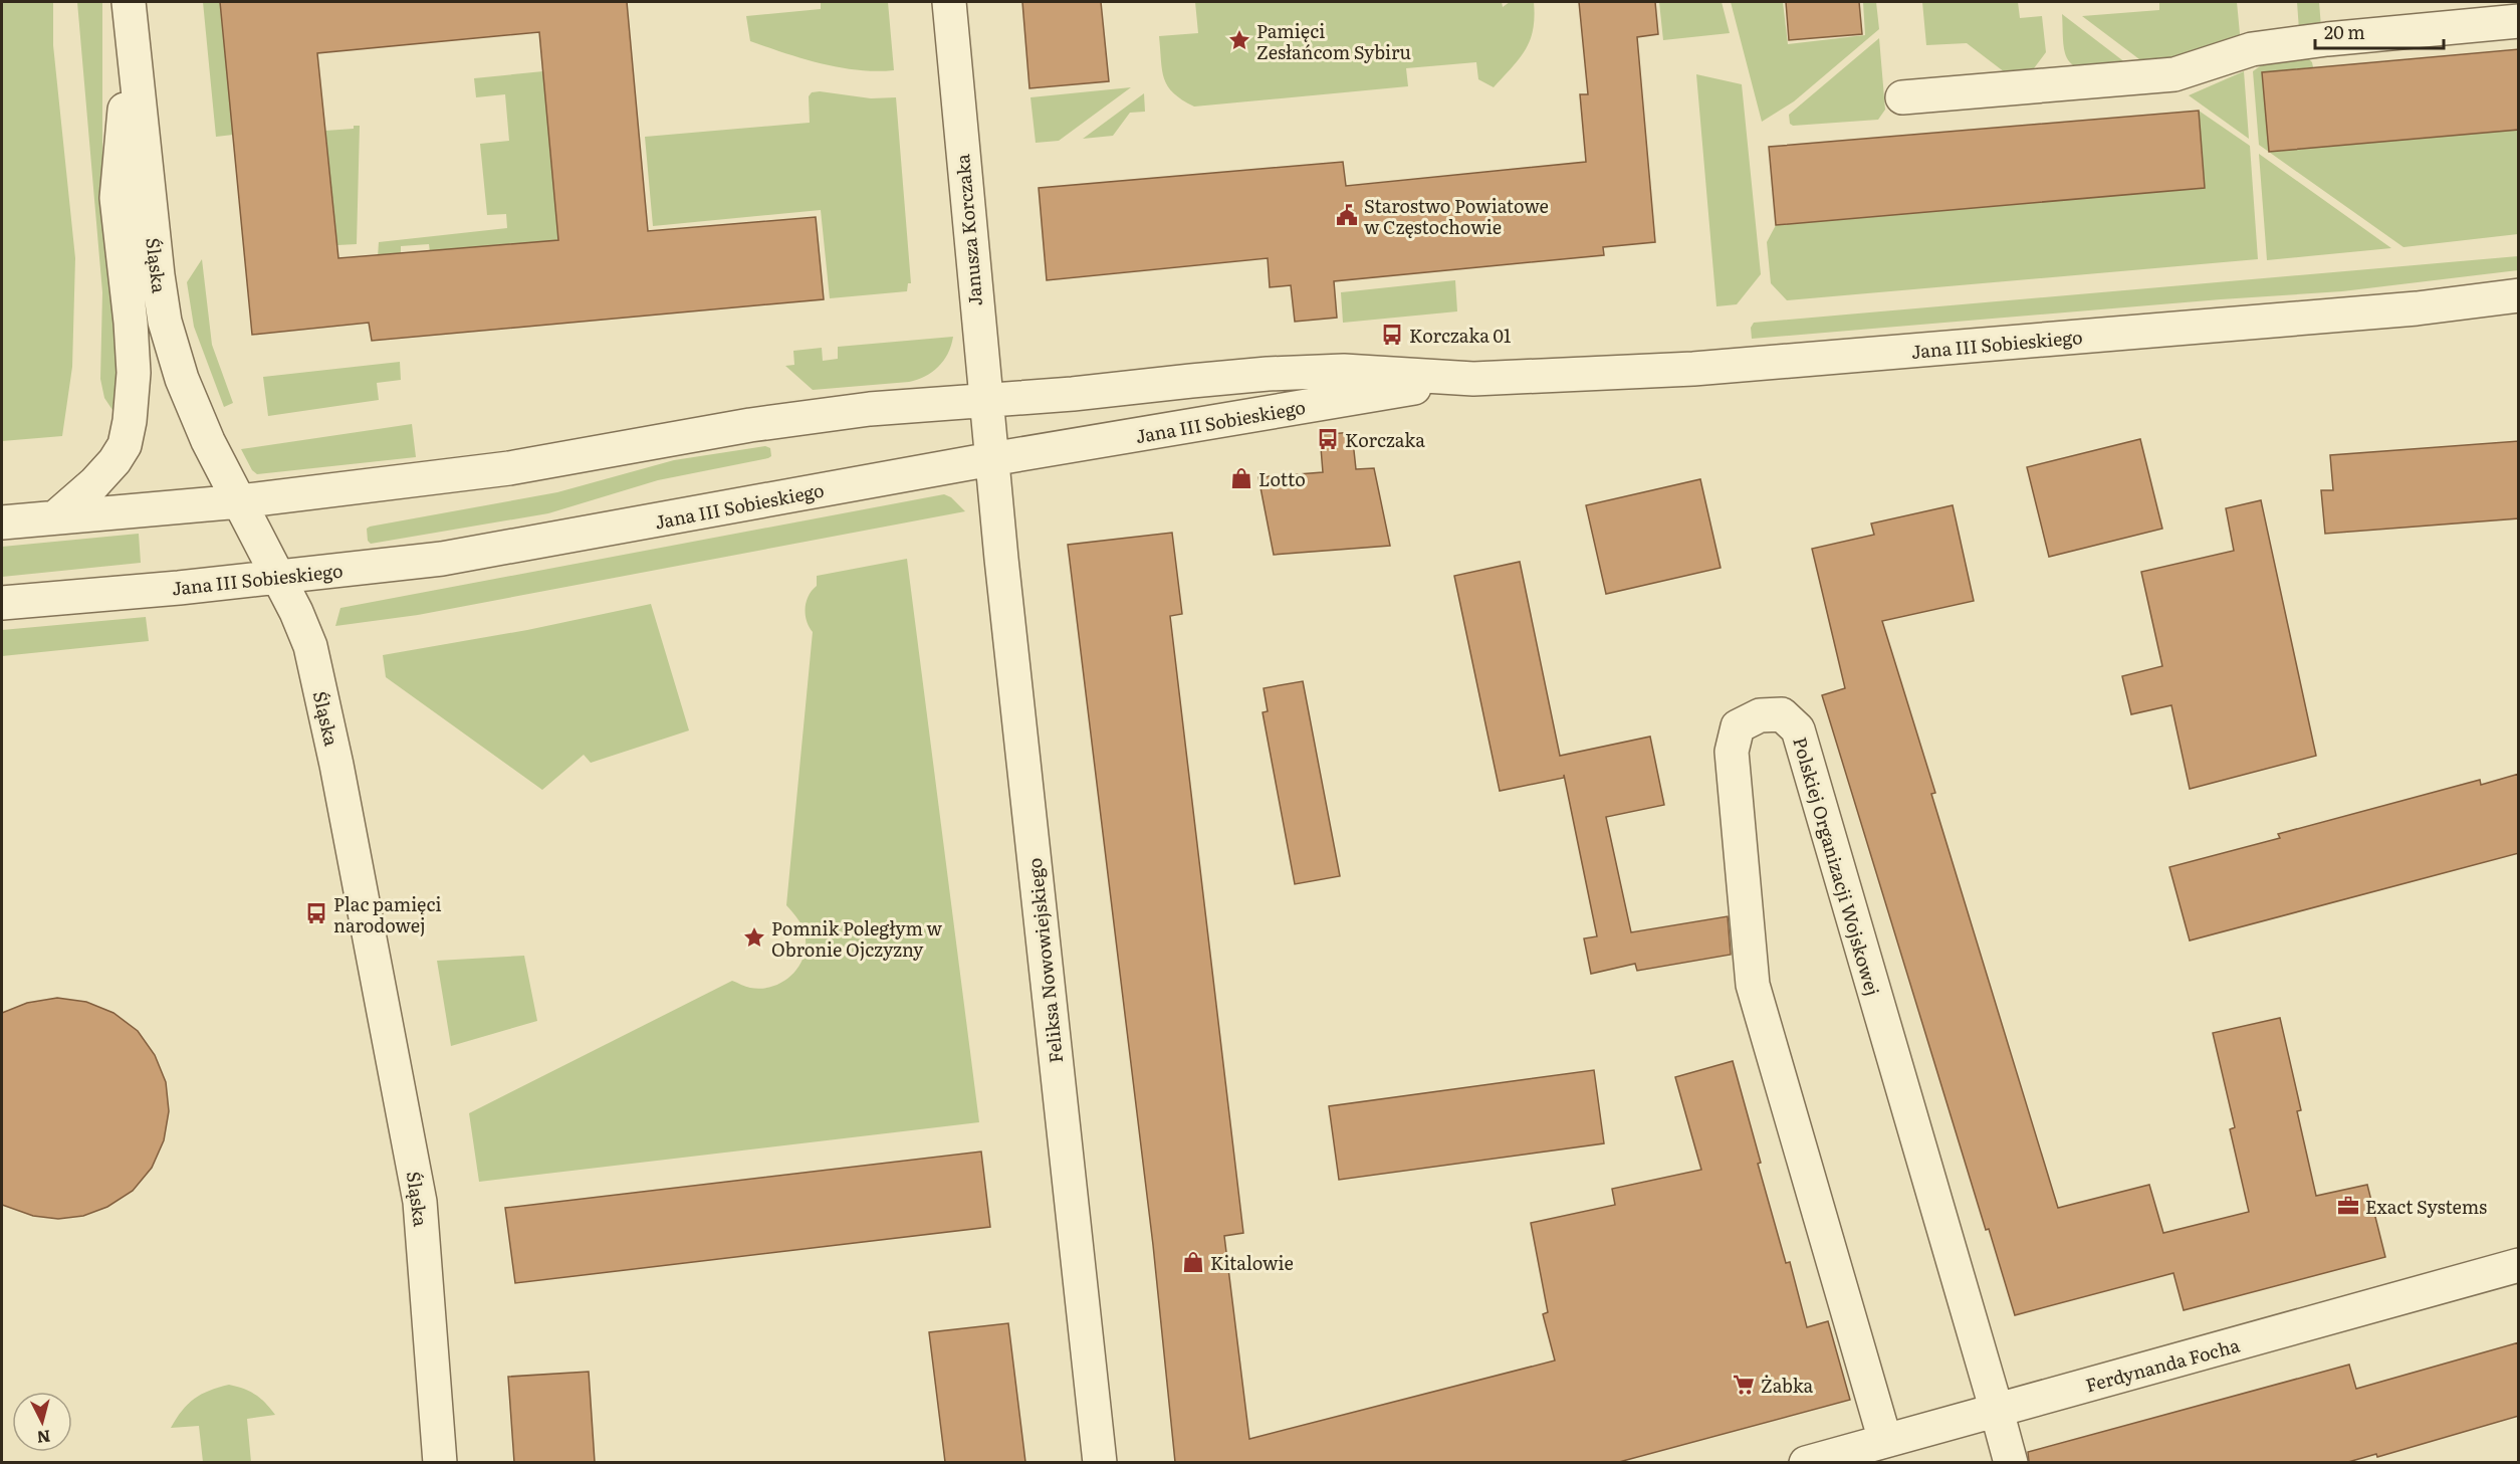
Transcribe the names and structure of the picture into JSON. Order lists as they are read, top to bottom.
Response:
{
  "streets": {
    "street": [
      "Janusza Korczaka",
      "Śląska",
      "Jana III Sobieskiego",
      "Polskiej Organizacji Wojskowej",
      "Feliksa Nowowiejskiego",
      "Ferdynanda Focha"
    ]
  },
  "crossings": [
    ["Janusza Korczaka", "Jana III Sobieskiego"],
    ["Janusza Korczaka", "Feliksa Nowowiejskiego"],
    ["Śląska", "Jana III Sobieskiego"],
    ["Jana III Sobieskiego", "Feliksa Nowowiejskiego"],
    ["Polskiej Organizacji Wojskowej", "Ferdynanda Focha"]
  ],
  "places": {
    "place": ["Pamięci Zesłańcom Sybiru", "Pomnik Poległym w Obronie Ojczyzny"],
    "public building": ["Starostwo Powiatowe w Częstochowie"],
    "bus stop": ["Korczaka 01", "Korczaka", "Plac pamięci narodowej"],
    "shop": ["Lotto", "Kitalowie"],
    "office": ["Exact Systems"],
    "supermarket": ["Żabka"]
  },
  "scale_bar": "20 m",
  "north": "bottom"
}
